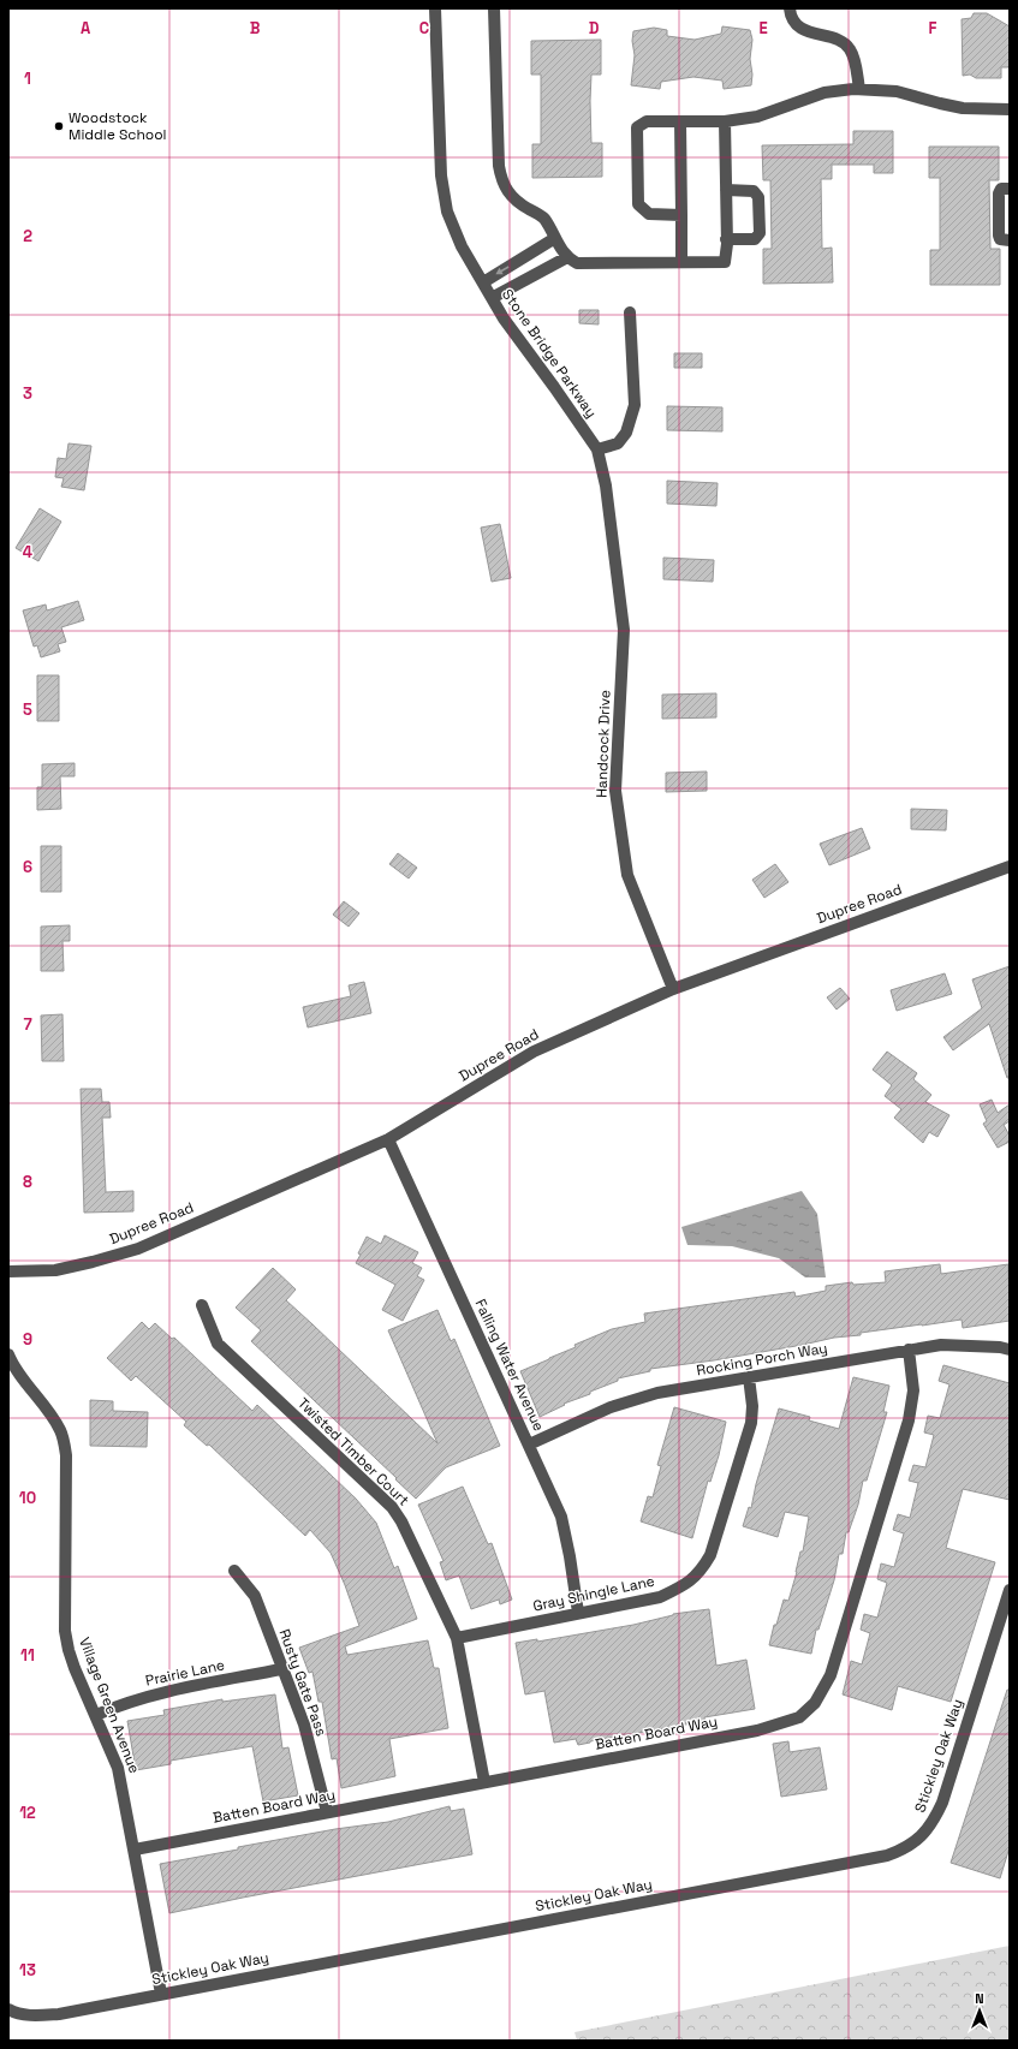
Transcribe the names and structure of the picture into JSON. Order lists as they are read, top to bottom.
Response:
{
  "streets": {
    "street": [
      "Stone Bridge Parkway",
      "Handcock Drive",
      "Dupree Road",
      "Rocking Porch Way",
      "Falling Water Avenue",
      "Twisted Timber Court",
      "Gray Shingle Lane",
      "Prairie Lane",
      "Rusty Gate Pass",
      "Village Green Avenue",
      "Batten Board Way",
      "Stickley Oak Way"
    ]
  },
  "crossings": [
    ["Stone Bridge Parkway", "Handcock Drive"],
    ["Handcock Drive", "Dupree Road"],
    ["Dupree Road", "Falling Water Avenue"],
    ["Rocking Porch Way", "Falling Water Avenue"],
    ["Rocking Porch Way", "Gray Shingle Lane"],
    ["Rocking Porch Way", "Batten Board Way"],
    ["Falling Water Avenue", "Gray Shingle Lane"],
    ["Twisted Timber Court", "Gray Shingle Lane"],
    ["Twisted Timber Court", "Batten Board Way"],
    ["Prairie Lane", "Rusty Gate Pass"],
    ["Prairie Lane", "Village Green Avenue"],
    ["Rusty Gate Pass", "Batten Board Way"],
    ["Village Green Avenue", "Batten Board Way"],
    ["Village Green Avenue", "Stickley Oak Way"]
  ],
  "places": ["Woodstock Middle School"],
  "north": "top",
  "grid": {
    "columns": [
      "A",
      "B",
      "C",
      "D",
      "E",
      "F"
    ],
    "rows": [
      "1",
      "2",
      "3",
      "4",
      "5",
      "6",
      "7",
      "8",
      "9",
      "10",
      "11",
      "12",
      "13"
    ]
  }
}
